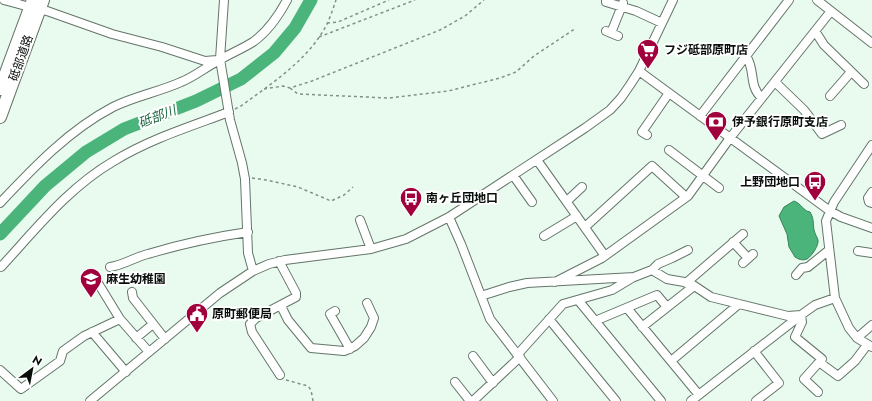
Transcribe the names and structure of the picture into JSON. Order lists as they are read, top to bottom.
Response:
{
  "streets": {
    "highway": ["砥部道路"]
  },
  "water": ["砥部川"],
  "places": {
    "supermarket": ["フジ砥部原町店"],
    "bank": ["伊予銀行原町支店"],
    "bus stop": ["上野団地口", "南ヶ丘団地口"],
    "school or university": ["麻生幼稚園"],
    "public building": ["原町郵便局"]
  },
  "north": "top right"
}
